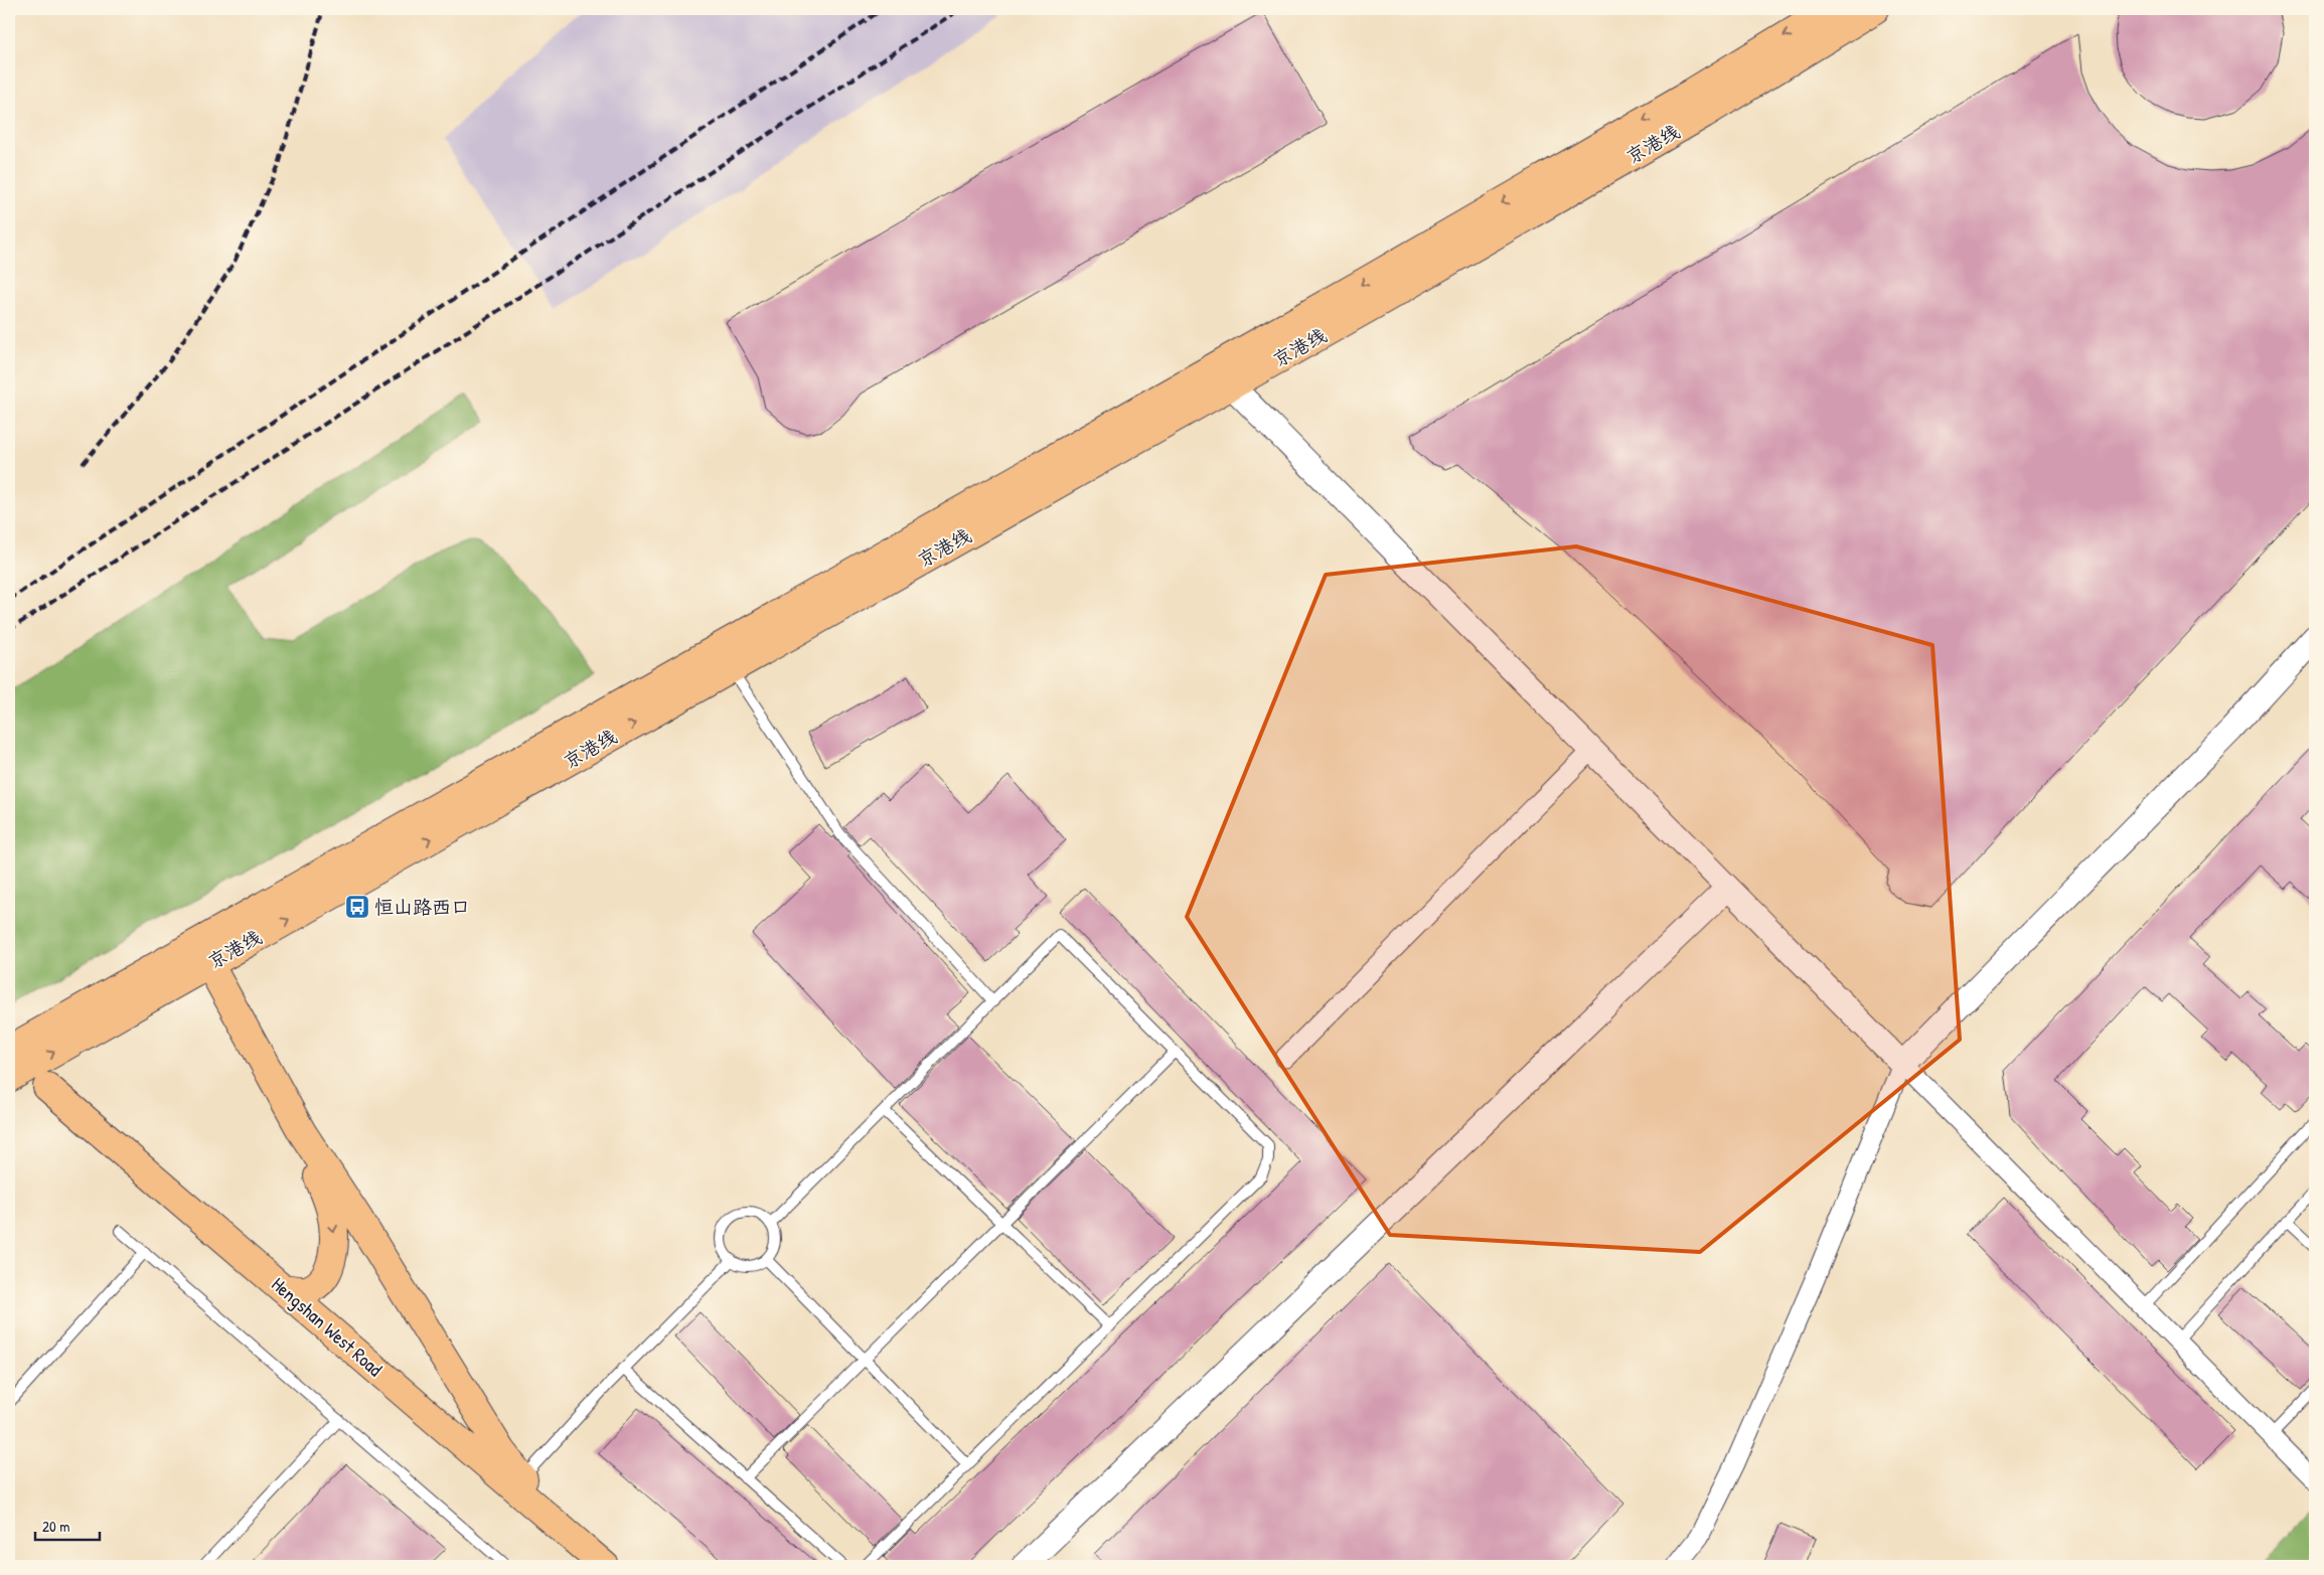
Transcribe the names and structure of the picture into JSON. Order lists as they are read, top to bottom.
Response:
{
  "streets": {
    "main road": ["京港线", "Hengshan West Road"]
  },
  "places": {
    "bus stop": ["恒山路西口"]
  },
  "scale_bar": "20 m"
}
